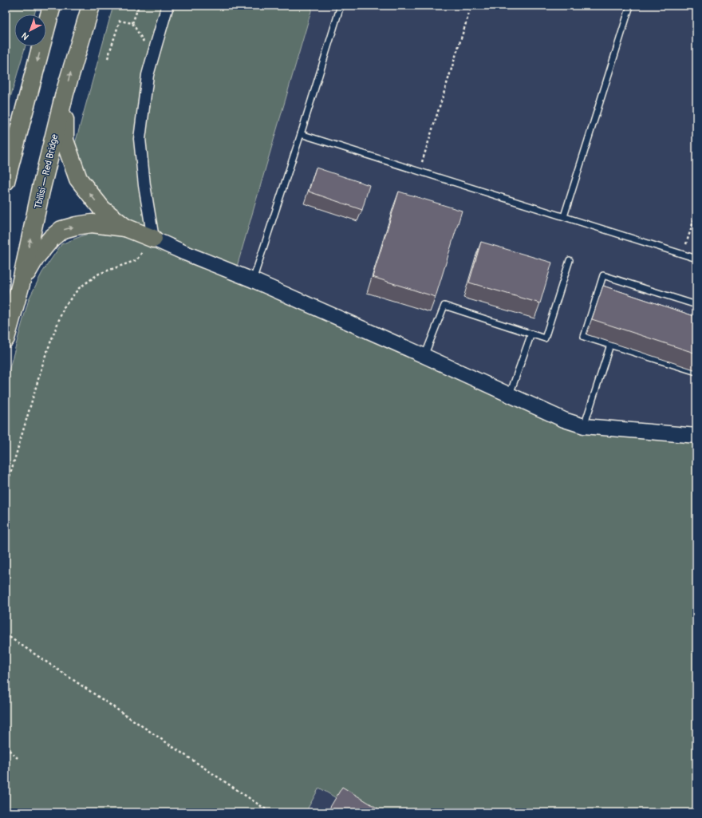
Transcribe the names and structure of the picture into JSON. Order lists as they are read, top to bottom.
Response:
{
  "streets": {
    "highway": ["Tbilisi — Red Bridge"]
  },
  "north": "bottom left"
}
